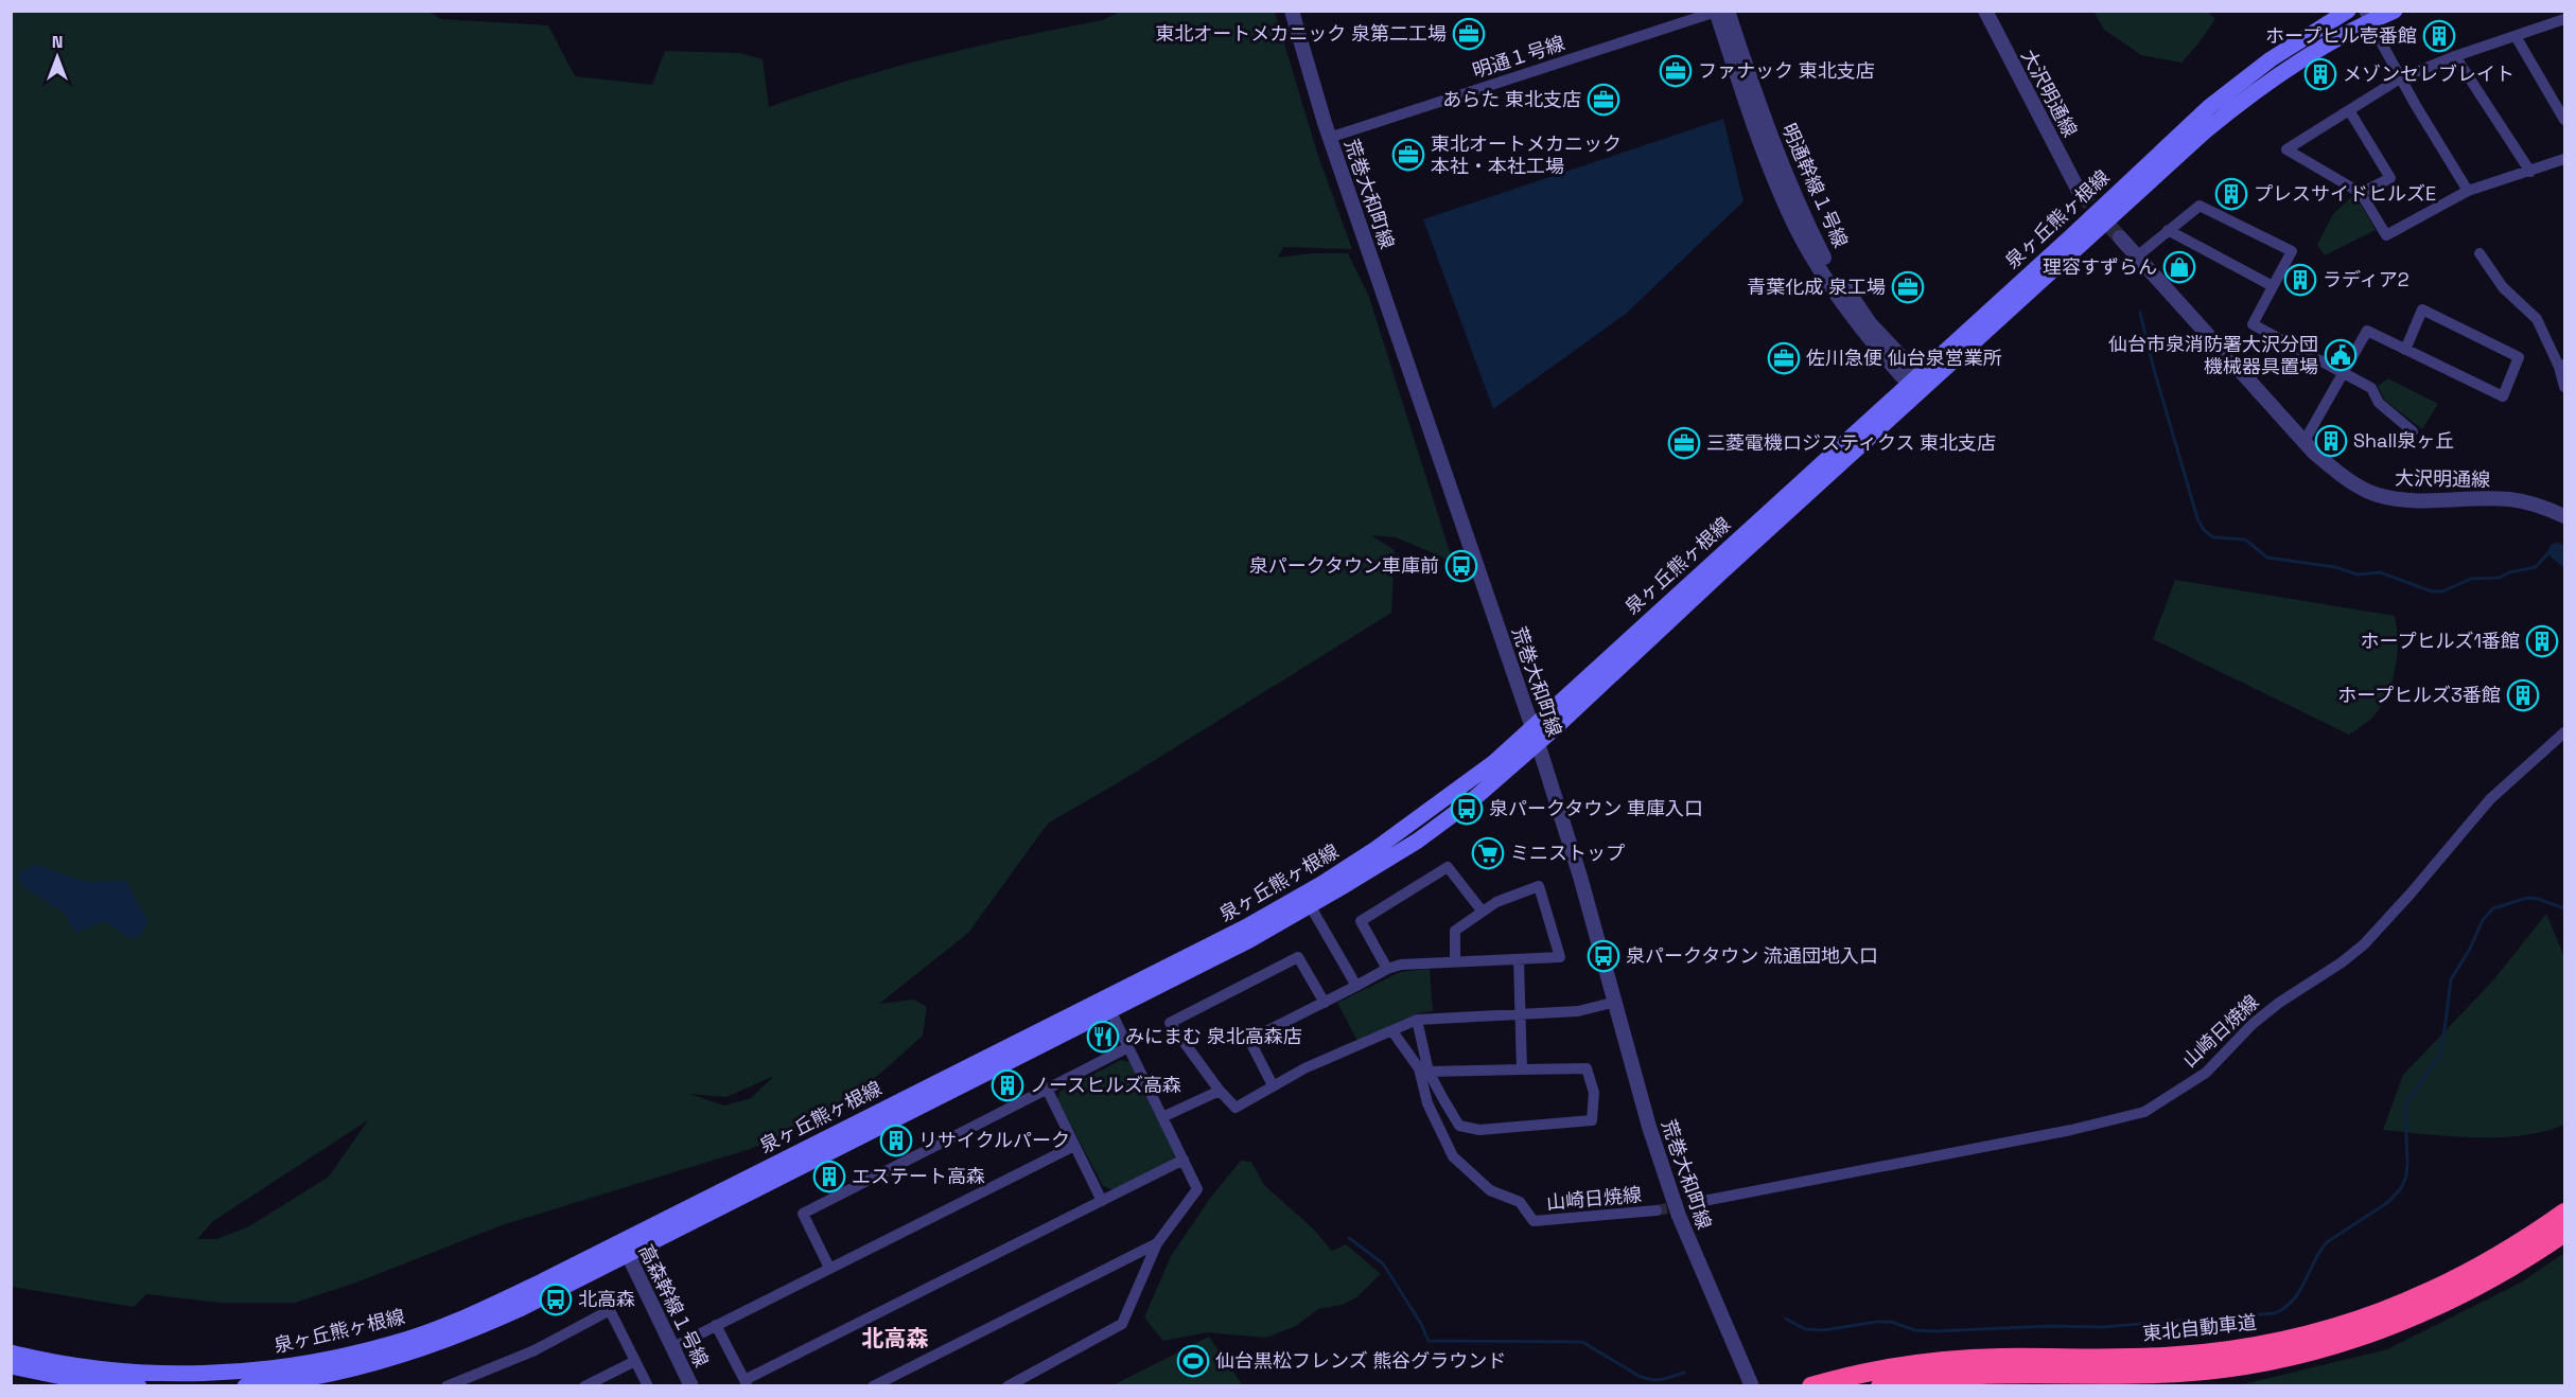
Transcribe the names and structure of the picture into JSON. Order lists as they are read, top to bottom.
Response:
{
  "streets": {
    "highway": ["東北自動車道"],
    "main road": ["泉ヶ丘熊ヶ根線"],
    "street": [
      "明通１号線",
      "大沢明通線",
      "明通幹線１号線",
      "荒巻大和町線",
      "山崎日焼線",
      "高森幹線１号線"
    ]
  },
  "crossings": [
    ["明通１号線", "荒巻大和町線"],
    ["明通幹線１号線", "泉ヶ丘熊ヶ根線"],
    ["荒巻大和町線", "泉ヶ丘熊ヶ根線"],
    ["泉ヶ丘熊ヶ根線", "高森幹線１号線"]
  ],
  "districts": ["北高森"],
  "places": {
    "office": [
      "東北オートメカニック 泉第二工場",
      "ファナック 東北支店",
      "あらた 東北支店",
      "東北オートメカニック 本社・本社工場",
      "青葉化成 泉工場",
      "佐川急便 仙台泉営業所",
      "三菱電機ロジスティクス 東北支店"
    ],
    "building": [
      "ホープヒル壱番館",
      "メゾンセレブレイト",
      "プレスサイドヒルズE",
      "ラディア2",
      "Shall泉ヶ丘",
      "ホープヒルズ1番館",
      "ホープヒルズ3番館",
      "ノースヒルズ高森",
      "リサイクルパーク",
      "エステート高森"
    ],
    "shop": ["理容すずらん"],
    "public building": ["仙台市泉消防署大沢分団 機械器具置場"],
    "bus stop": [
      "泉パークタウン車庫前",
      "泉パークタウン 車庫入口",
      "泉パークタウン 流通団地入口",
      "北高森"
    ],
    "supermarket": ["ミニストップ"],
    "restaurant": ["みにまむ 泉北高森店"],
    "sports": ["仙台黒松フレンズ 熊谷グラウンド"]
  },
  "north": "top"
}
